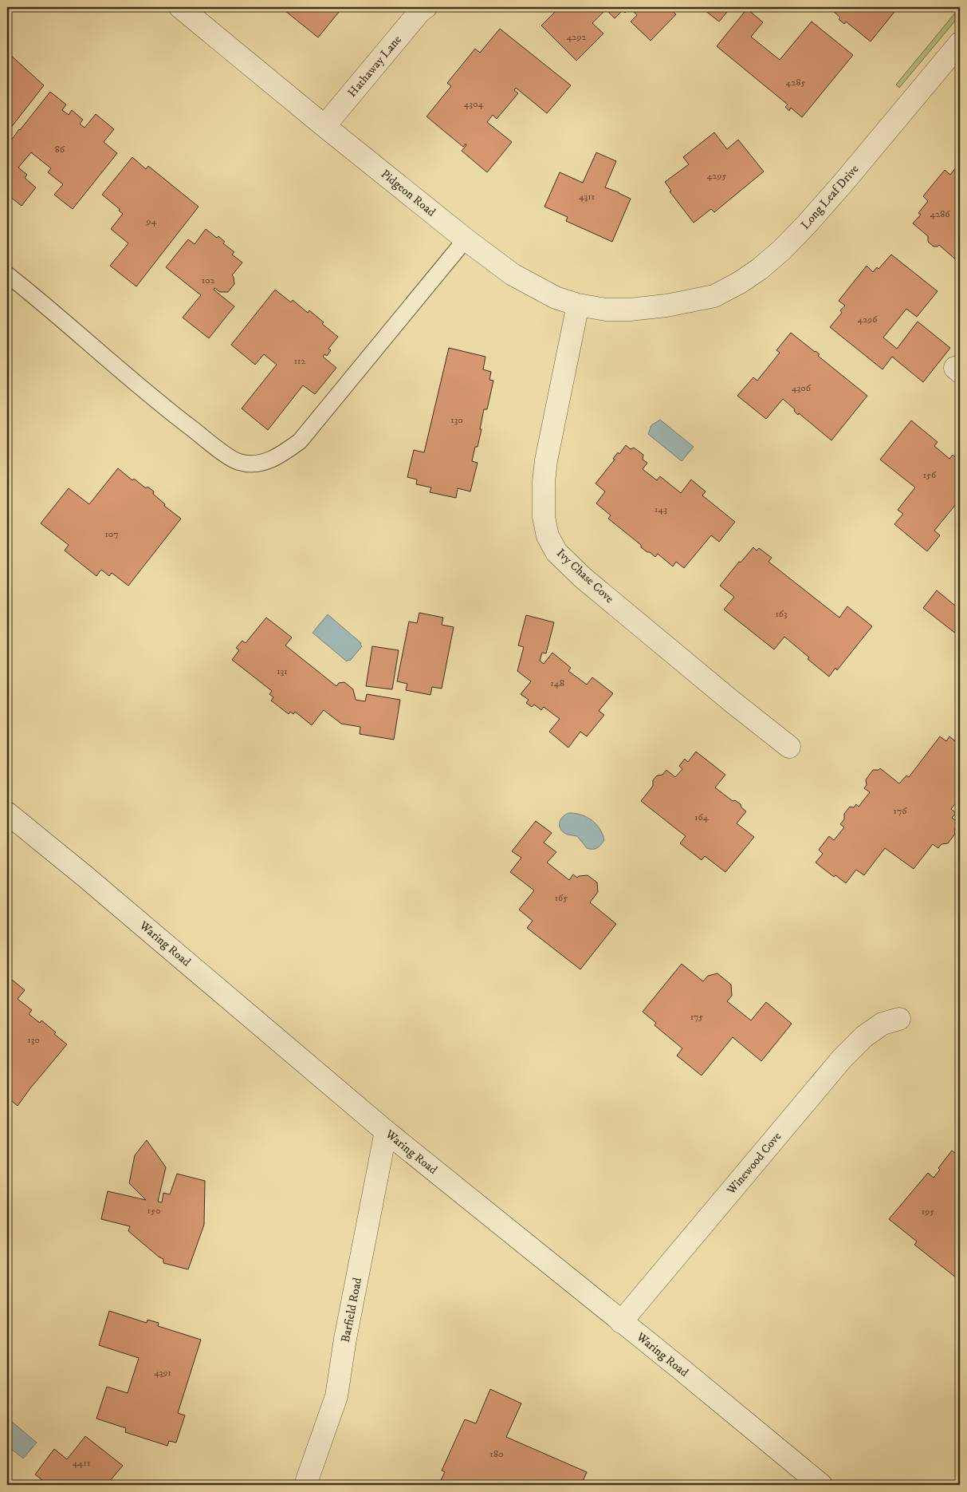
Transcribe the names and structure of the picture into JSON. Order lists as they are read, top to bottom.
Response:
{
  "streets": {
    "street": [
      "Hathaway Lane",
      "Pidgeon Road",
      "Long Leaf Drive",
      "Ivy Chase Cove",
      "Waring Road",
      "Winewood Cove",
      "Barfield Road"
    ]
  },
  "crossings": [
    ["Hathaway Lane", "Pidgeon Road"],
    ["Pidgeon Road", "Long Leaf Drive"],
    ["Pidgeon Road", "Ivy Chase Cove"],
    ["Waring Road", "Winewood Cove"],
    ["Waring Road", "Barfield Road"]
  ],
  "house_numbers": [
    "4292",
    "4285",
    "4304",
    "86",
    "4295",
    "4311",
    "4286",
    "94",
    "102",
    "4296",
    "112",
    "4306",
    "130",
    "156",
    "143",
    "107",
    "163",
    "131",
    "148",
    "176",
    "164",
    "165",
    "175",
    "130",
    "150",
    "195",
    "4391",
    "180",
    "4411"
  ]
}
